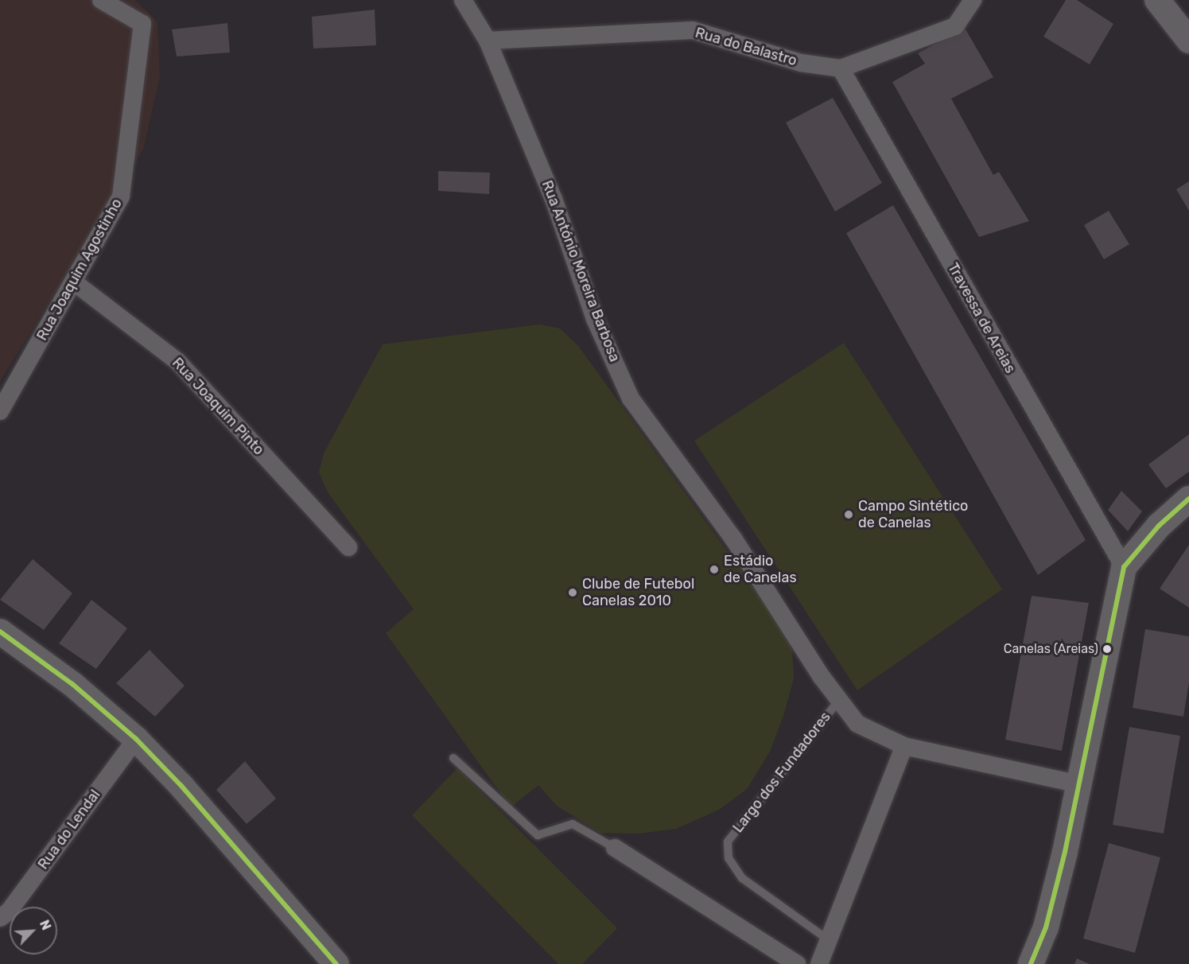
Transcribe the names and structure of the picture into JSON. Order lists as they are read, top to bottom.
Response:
{
  "streets": {
    "street": [
      "Rua do Balastro",
      "Rua Joaquim Agostinho",
      "Rua António Moreira Barbosa",
      "Travessa de Areias",
      "Rua Joaquim Pinto",
      "Rua do Lendal"
    ],
    "lane": ["Largo dos Fundadores"]
  },
  "crossings": [
    ["Rua do Balastro", "Rua António Moreira Barbosa"],
    ["Rua do Balastro", "Travessa de Areias"],
    ["Rua Joaquim Agostinho", "Rua Joaquim Pinto"],
    ["Rua António Moreira Barbosa", "Largo dos Fundadores"]
  ],
  "places": [
    "Campo Sintético de Canelas",
    "Estádio de Canelas",
    "Clube de Futebol Canelas 2010",
    "Canelas (Areias)"
  ],
  "north": "top right"
}
